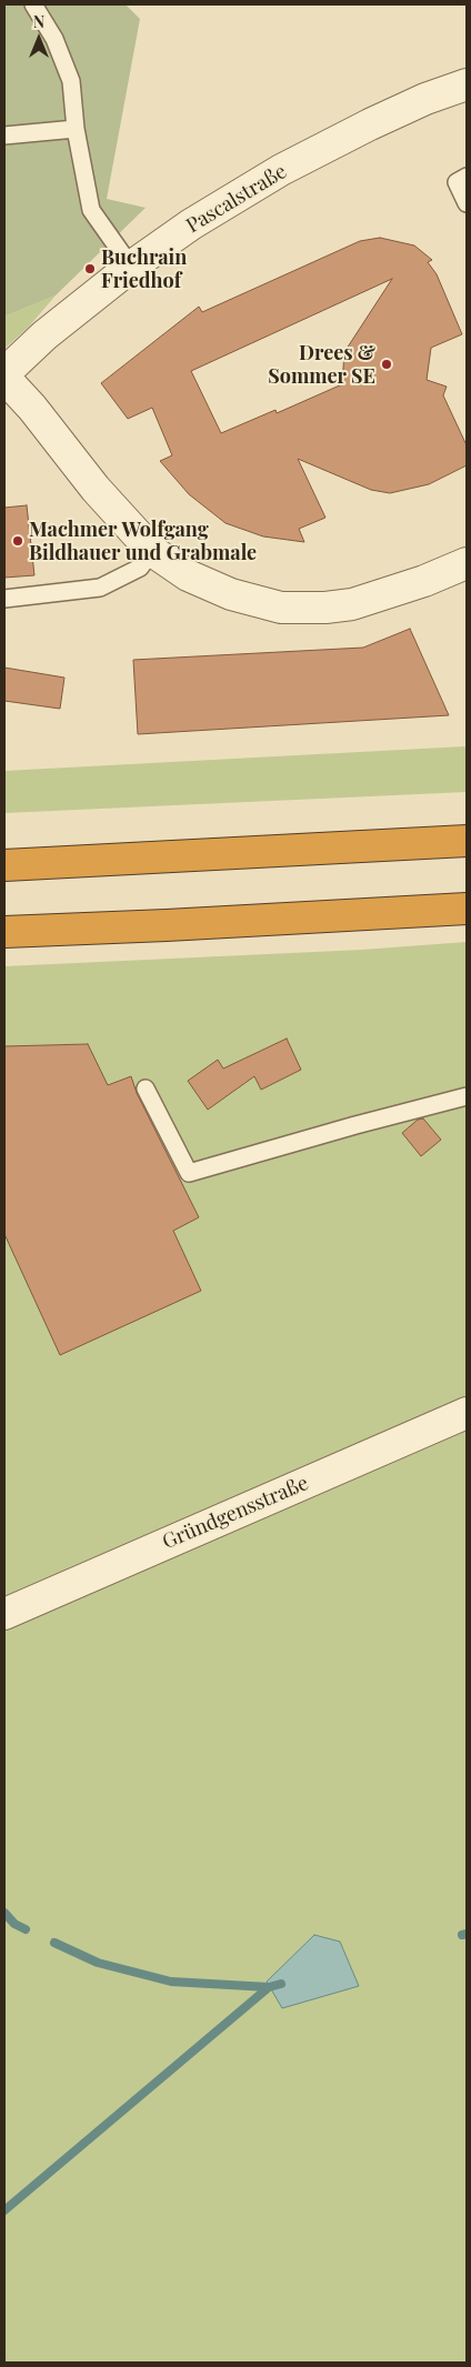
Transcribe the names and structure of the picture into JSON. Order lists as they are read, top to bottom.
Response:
{
  "streets": {
    "street": ["Pascalstraße", "Gründgensstraße"]
  },
  "places": ["Buchrain Friedhof", "Drees & Sommer SE", "Machmer Wolfgang Bildhauer und Grabmale"],
  "north": "top"
}
